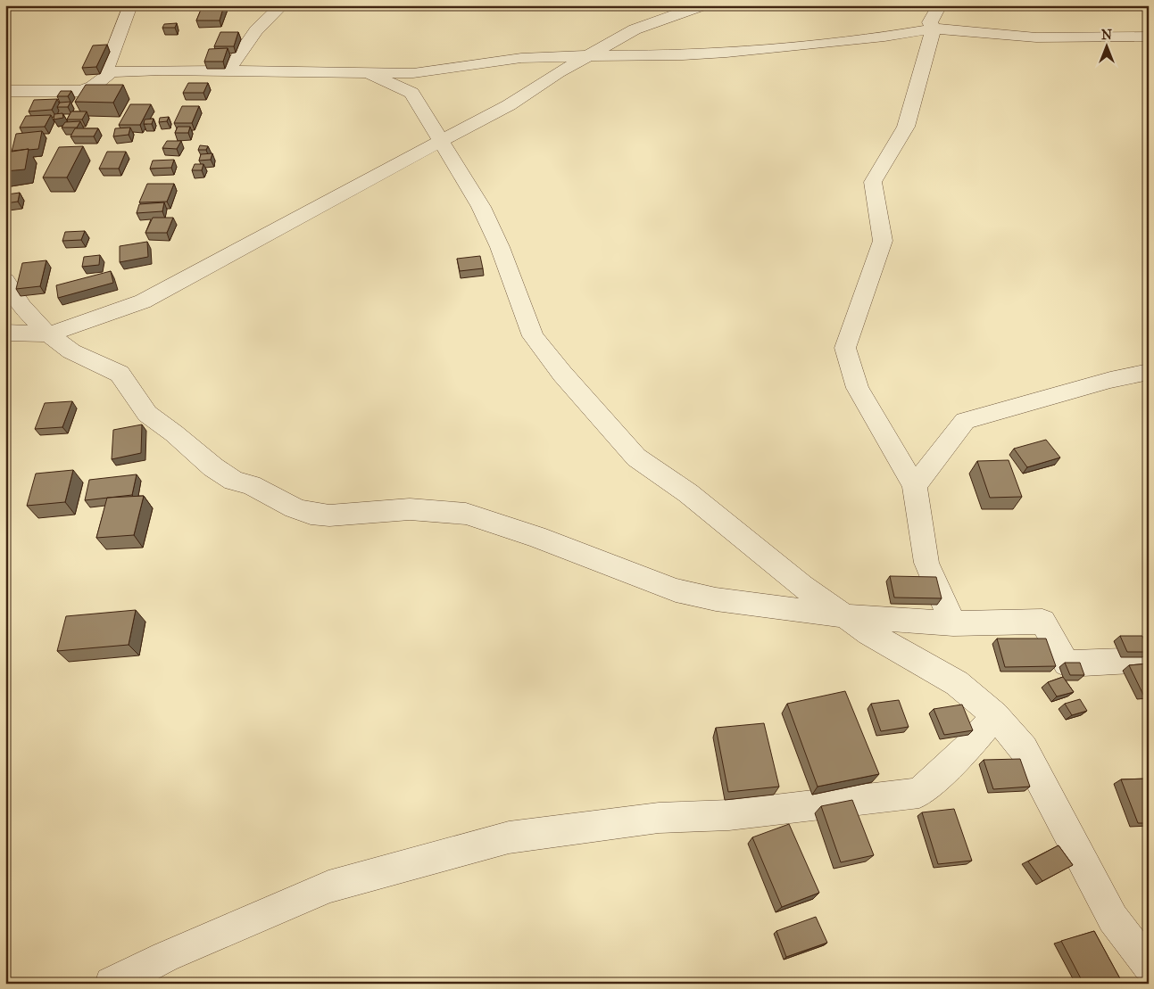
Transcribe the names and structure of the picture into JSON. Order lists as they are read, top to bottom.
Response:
{
  "north": "top"
}
